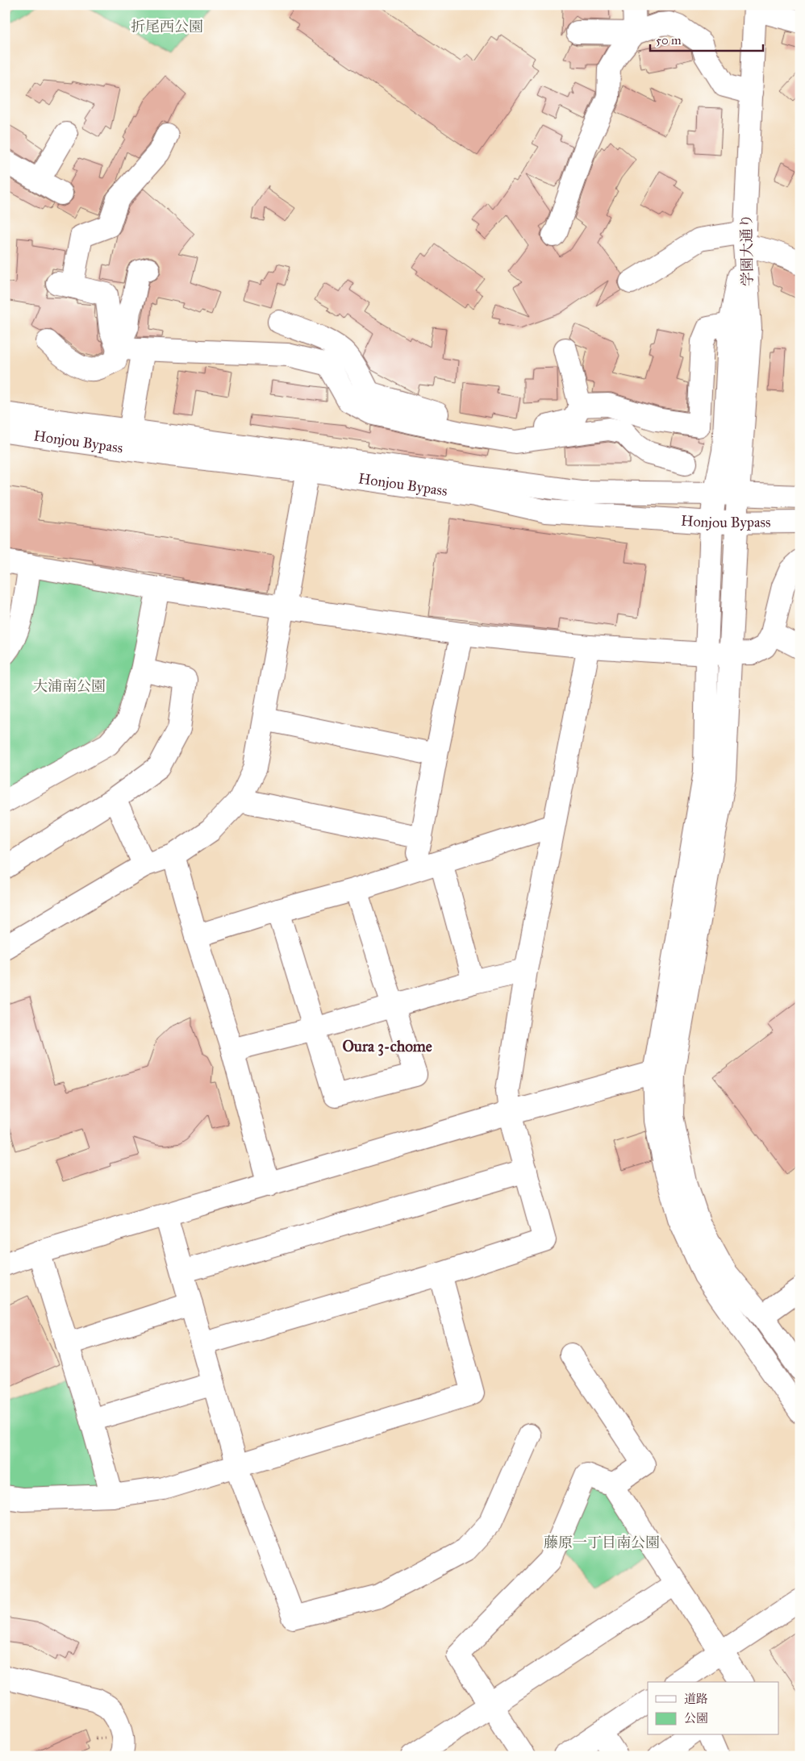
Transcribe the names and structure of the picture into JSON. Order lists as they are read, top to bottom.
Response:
{
  "streets": {
    "main road": ["学園大通り", "Honjou Bypass"]
  },
  "crossings": [
    ["学園大通り", "Honjou Bypass"]
  ],
  "districts": ["Oura 3-chome"],
  "parks": ["折尾西公園", "大浦南公園", "藤原一丁目南公園"],
  "legend": ["道路", "公園"],
  "scale_bar": "50 m"
}
